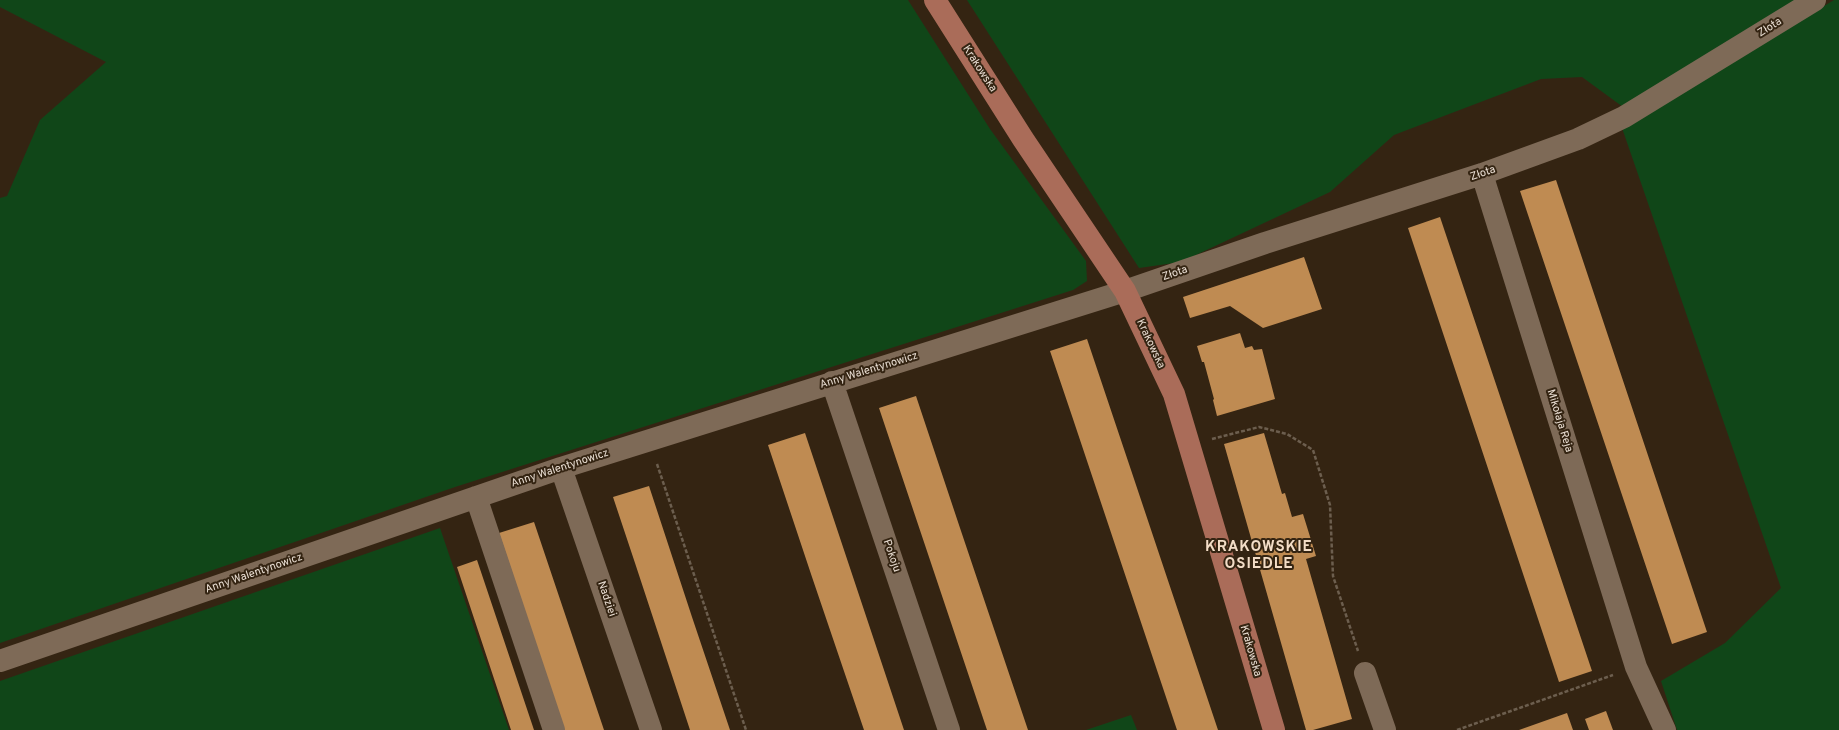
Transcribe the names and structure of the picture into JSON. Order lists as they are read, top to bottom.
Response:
{
  "streets": {
    "main road": ["Krakowska"],
    "street": [
      "Złota",
      "Anny Walentynowicz",
      "Mikołaja Reja",
      "Pokoju",
      "Nadziei"
    ]
  },
  "crossings": [
    ["Złota", "Krakowska"],
    ["Złota", "Anny Walentynowicz"],
    ["Złota", "Mikołaja Reja"],
    ["Krakowska", "Anny Walentynowicz"],
    ["Anny Walentynowicz", "Pokoju"],
    ["Anny Walentynowicz", "Nadziei"]
  ],
  "districts": ["KRAKOWSKIE OSIEDLE"]
}
